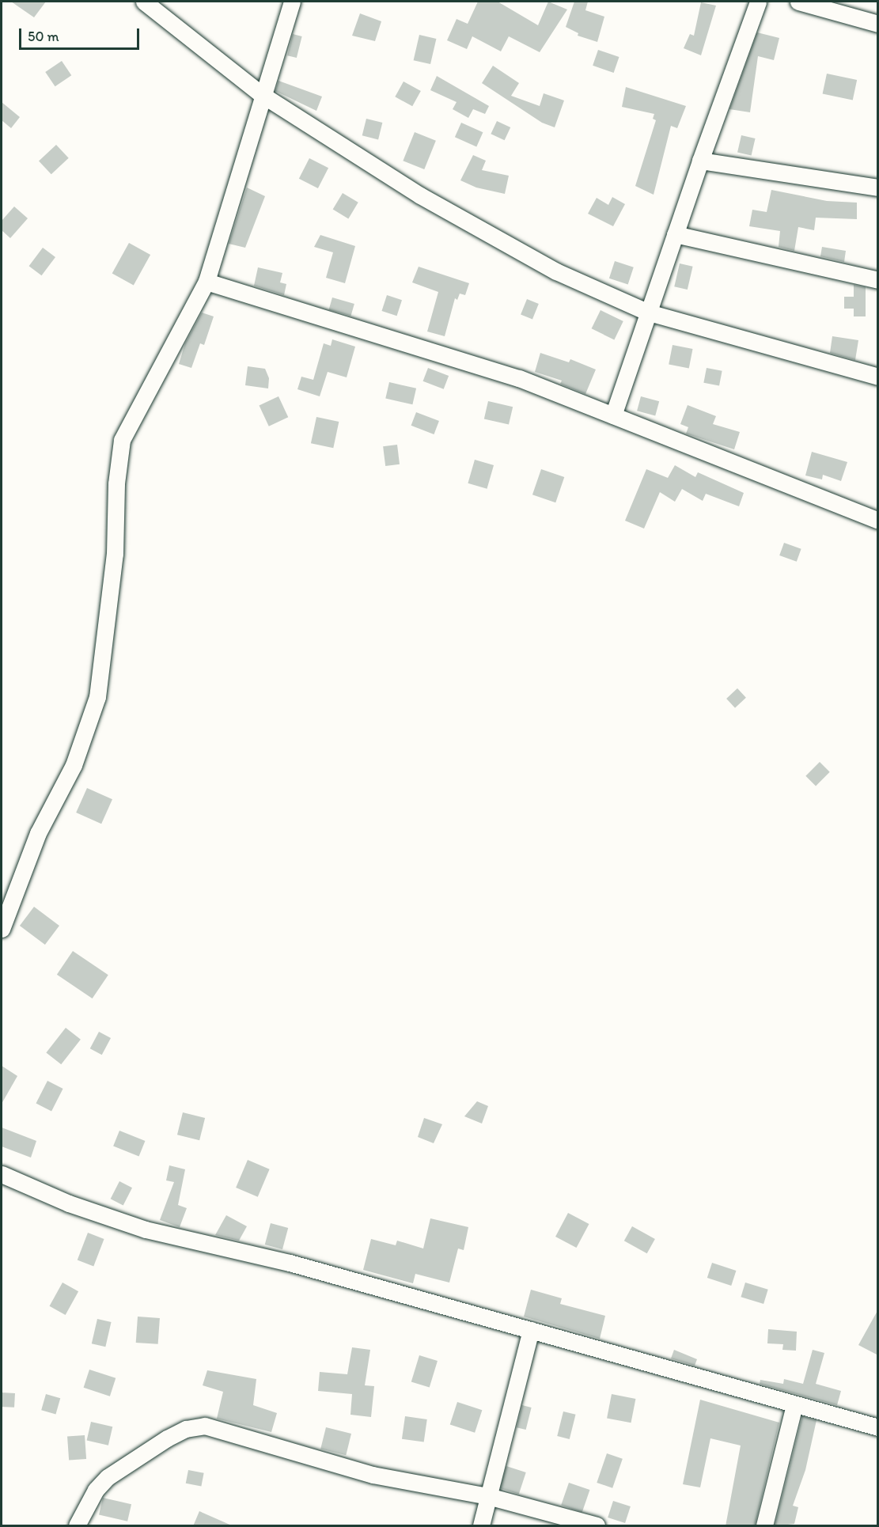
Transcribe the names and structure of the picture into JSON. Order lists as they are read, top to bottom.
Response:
{
  "scale_bar": "50 m"
}
